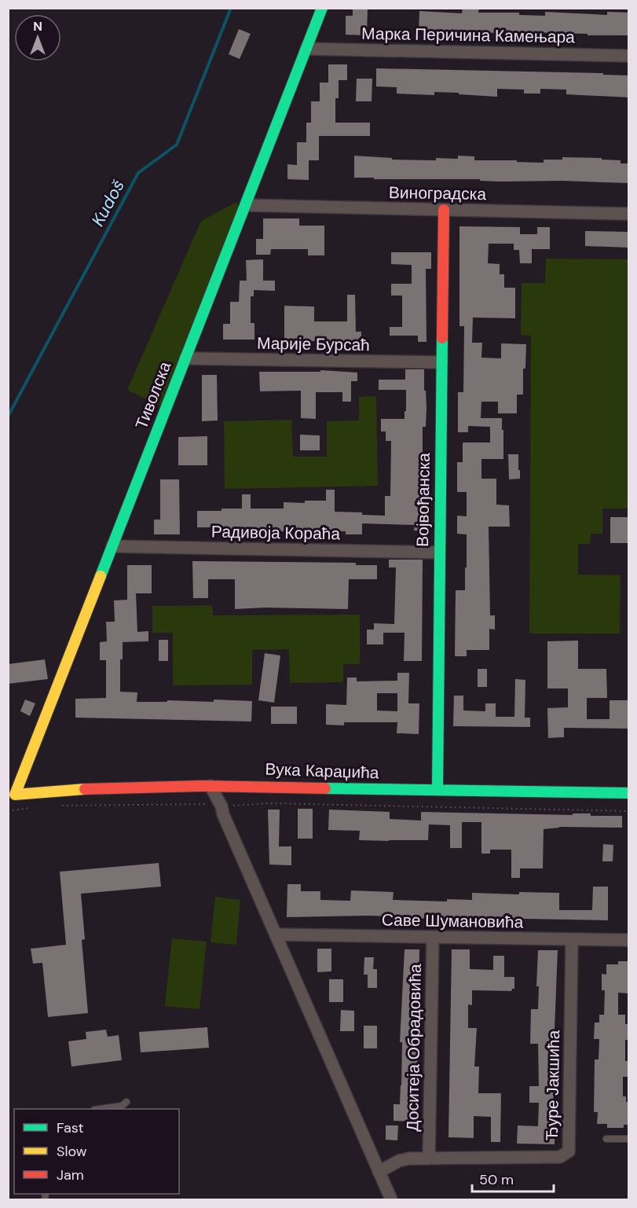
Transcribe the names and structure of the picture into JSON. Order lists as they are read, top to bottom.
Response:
{
  "streets": {
    "street": [
      "Марка Перичина Камењара",
      "Виноградска",
      "Марије Бурсаћ",
      "Тиволска",
      "Војвођанска",
      "Радивоја Кораћа",
      "Вука Караџића",
      "Саве Шумановића",
      "Доситеја Обрадовића",
      "Ђуре Јакшића"
    ]
  },
  "crossings": [
    ["Марка Перичина Камењара", "Тиволска"],
    ["Виноградска", "Тиволска"],
    ["Виноградска", "Војвођанска"],
    ["Марије Бурсаћ", "Тиволска"],
    ["Марије Бурсаћ", "Војвођанска"],
    ["Тиволска", "Радивоја Кораћа"],
    ["Тиволска", "Вука Караџића"],
    ["Војвођанска", "Радивоја Кораћа"],
    ["Војвођанска", "Вука Караџића"],
    ["Саве Шумановића", "Доситеја Обрадовића"],
    ["Саве Шумановића", "Ђуре Јакшића"],
    ["Доситеја Обрадовића", "Ђуре Јакшића"]
  ],
  "water": ["Kudoš"],
  "legend": ["Fast", "Slow", "Jam"],
  "scale_bar": "50 m",
  "north": "top"
}
